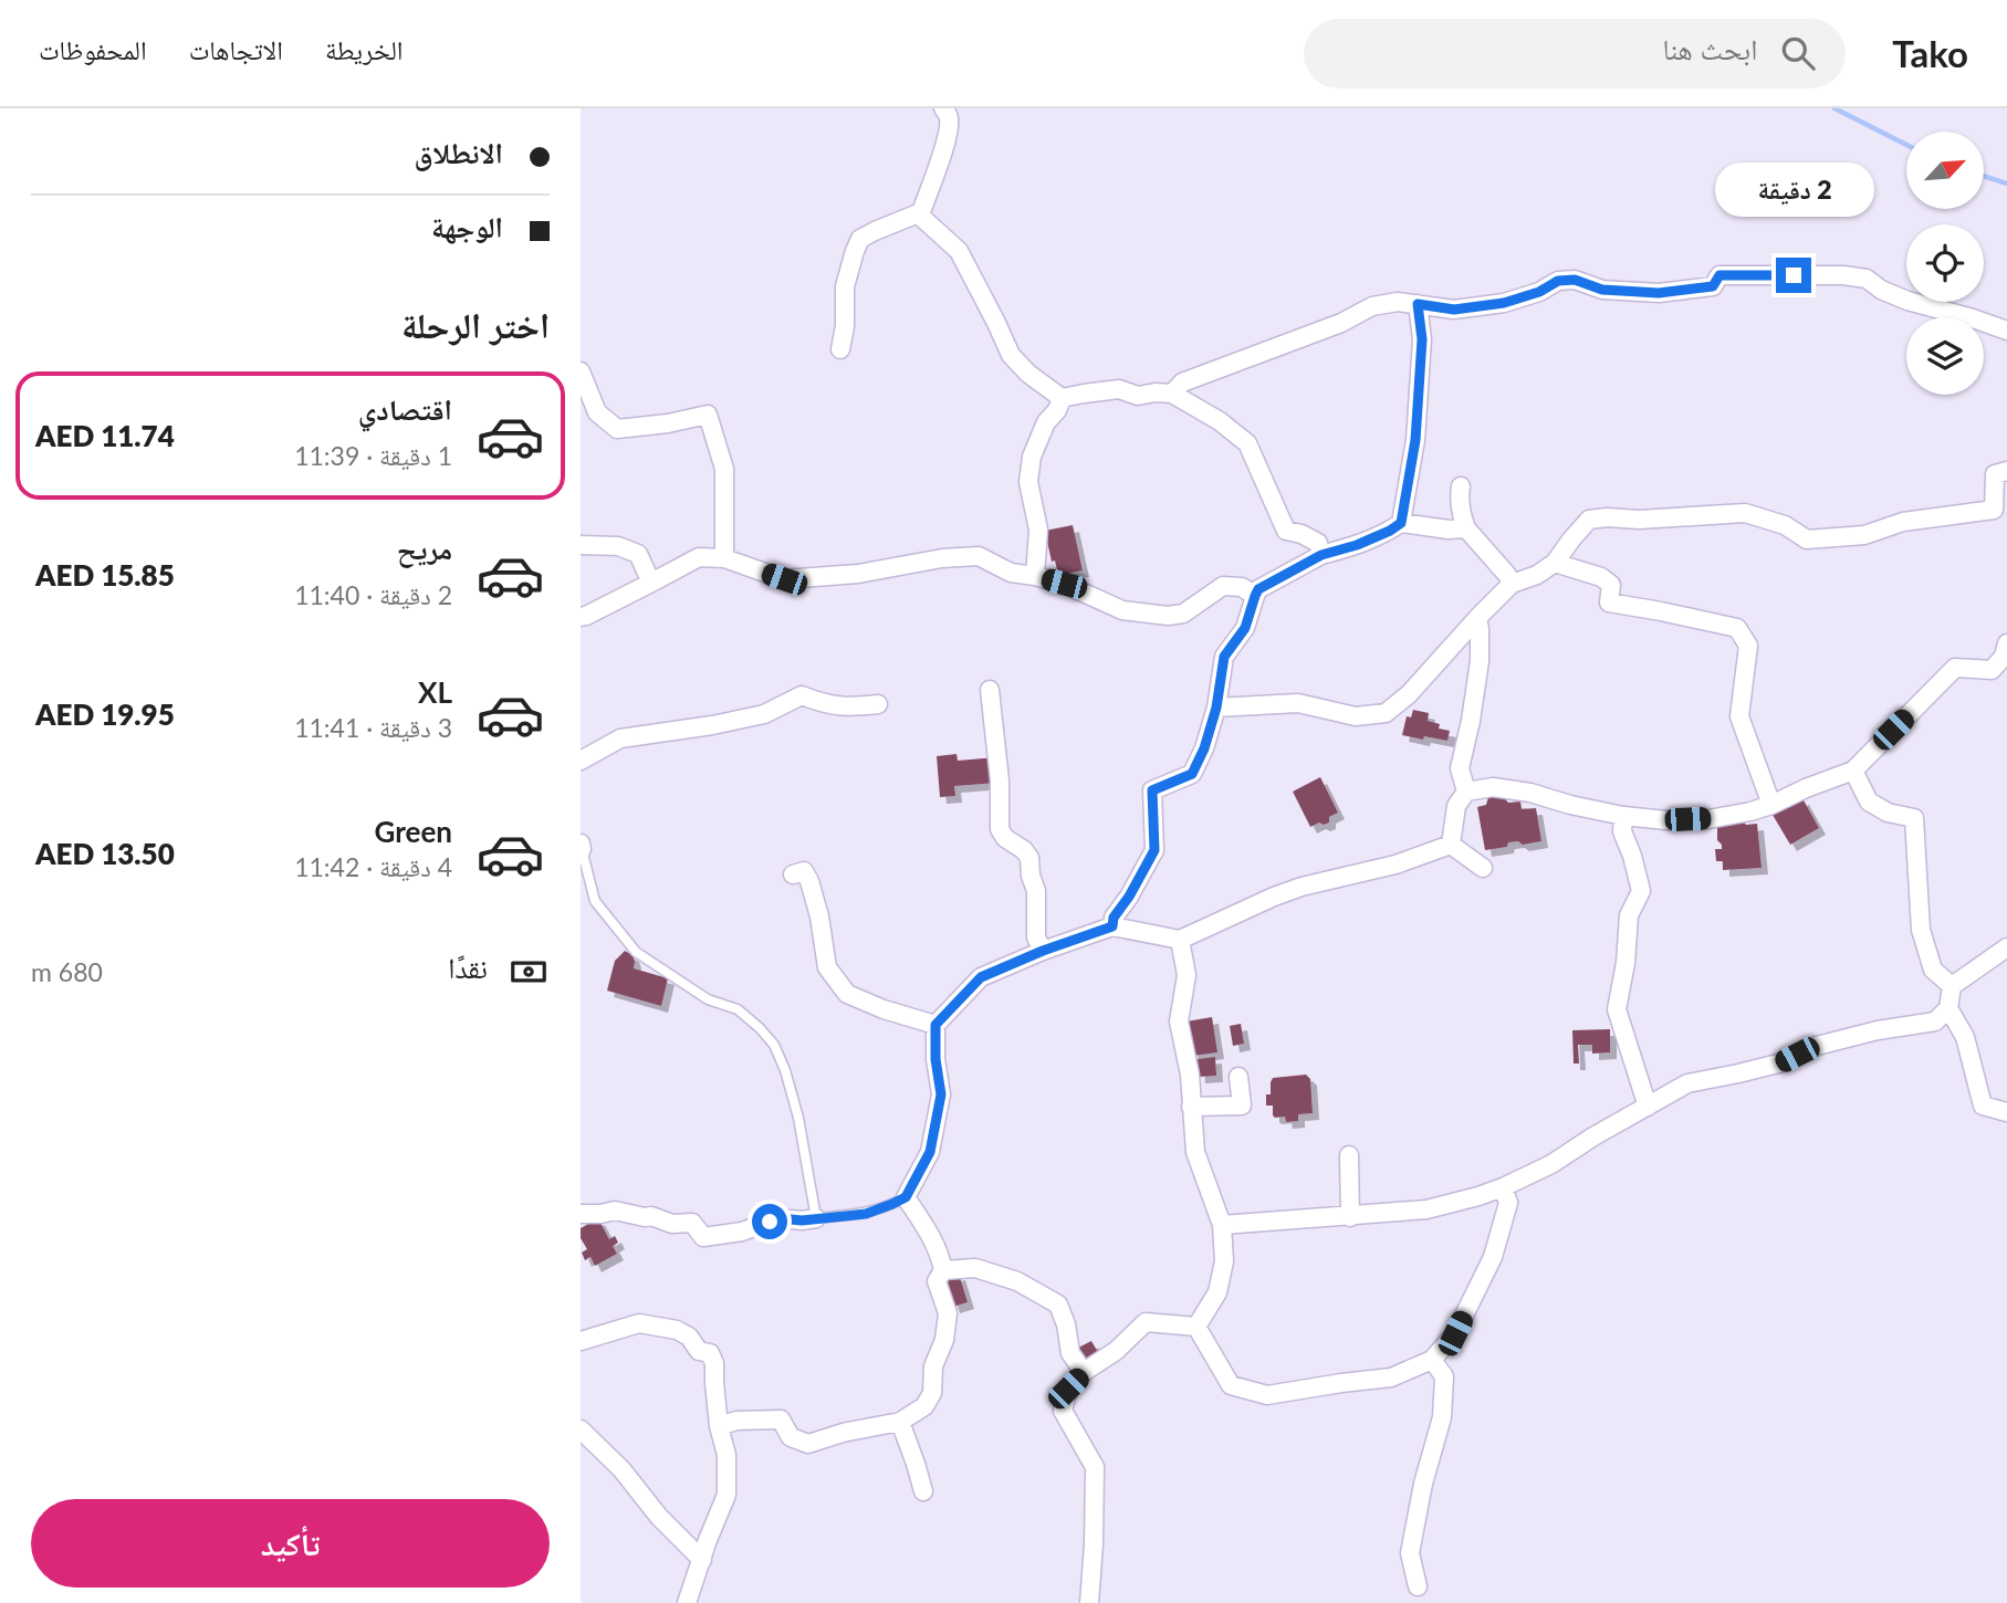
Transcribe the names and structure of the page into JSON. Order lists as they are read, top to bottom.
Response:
{
  "north": "top right",
  "page": {
    "header": "Tako",
    "search": "ابحث هنا",
    "nav": ["الخريطة", "الاتجاهات", "المحفوظات"],
    "banner": ["الانطلاق", "الوجهة"],
    "bubble": "2 دقيقة",
    "heading": "اختر الرحلة",
    "list": [
      {
        "name": "اقتصادي",
        "note": "1 دقيقة · 11:39",
        "value": "AED 11.74"
      },
      {
        "name": "مريح",
        "note": "2 دقيقة · 11:40",
        "value": "AED 15.85"
      },
      {
        "name": "XL",
        "note": "3 دقيقة · 11:41",
        "value": "AED 19.95"
      },
      {
        "name": "Green",
        "note": "4 دقيقة · 11:42",
        "value": "AED 13.50"
      }
    ],
    "pay": ["نقدًا", "680 m"],
    "buttons": "تأكيد"
  }
}
